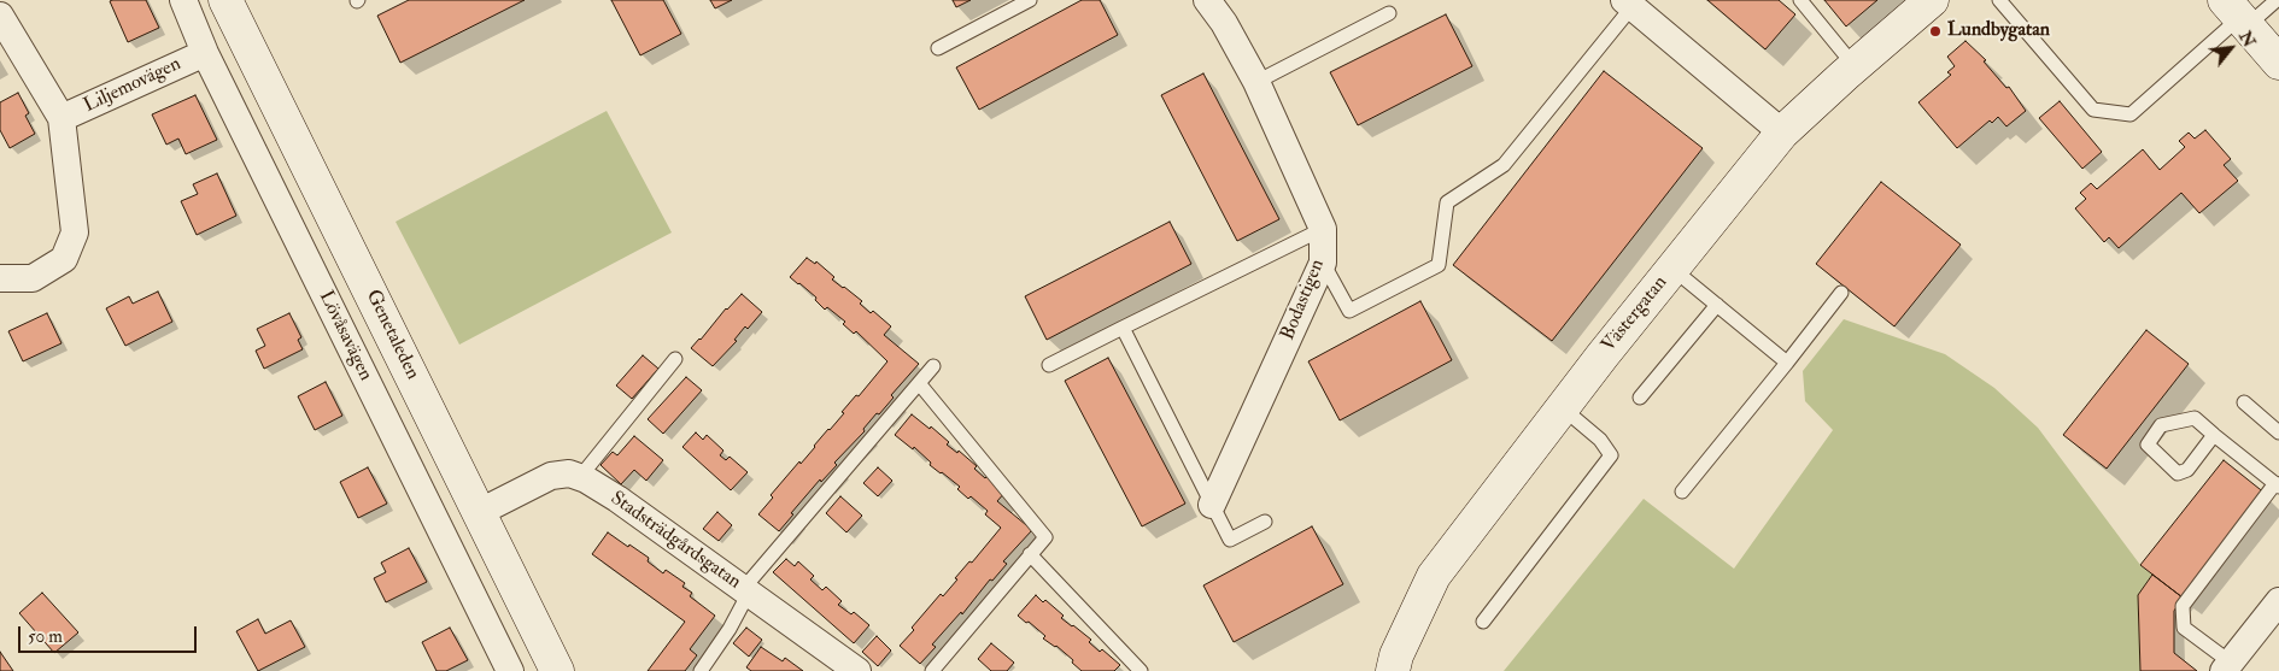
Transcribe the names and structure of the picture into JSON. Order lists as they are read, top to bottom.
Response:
{
  "streets": {
    "street": [
      "Liljemovägen",
      "Bodastigen",
      "Västergatan",
      "Genetaleden",
      "Lövåsavägen",
      "Stadsträdgårdsgatan"
    ]
  },
  "crossings": [
    ["Liljemovägen", "Lövåsavägen"],
    ["Genetaleden", "Stadsträdgårdsgatan"]
  ],
  "places": ["Lundbygatan"],
  "scale_bar": "50 m",
  "north": "top right"
}
